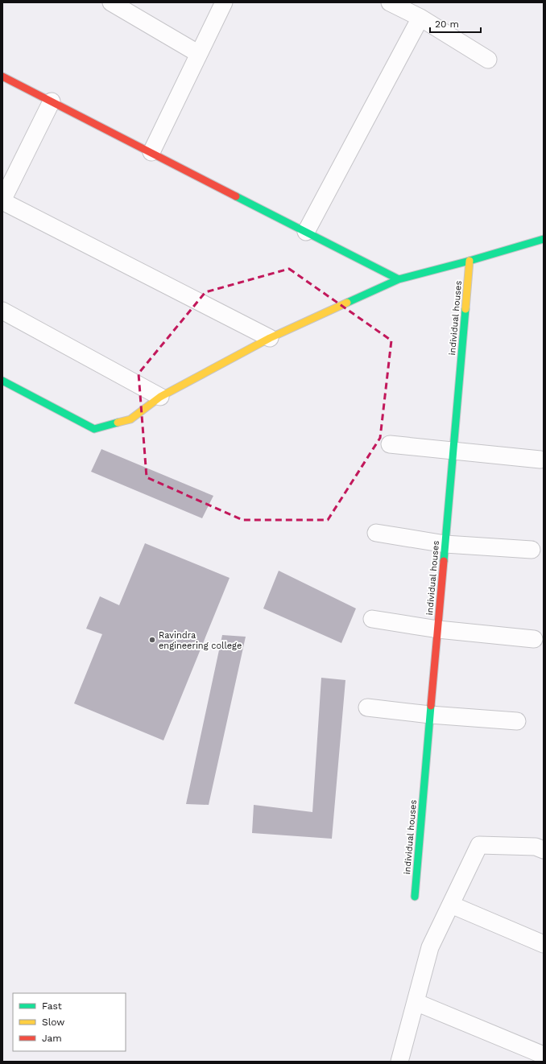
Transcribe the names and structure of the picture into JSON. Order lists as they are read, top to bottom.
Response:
{
  "streets": {
    "street": ["individual houses"]
  },
  "places": ["Ravindra engineering college"],
  "legend": ["Fast", "Slow", "Jam"],
  "scale_bar": "20 m"
}
